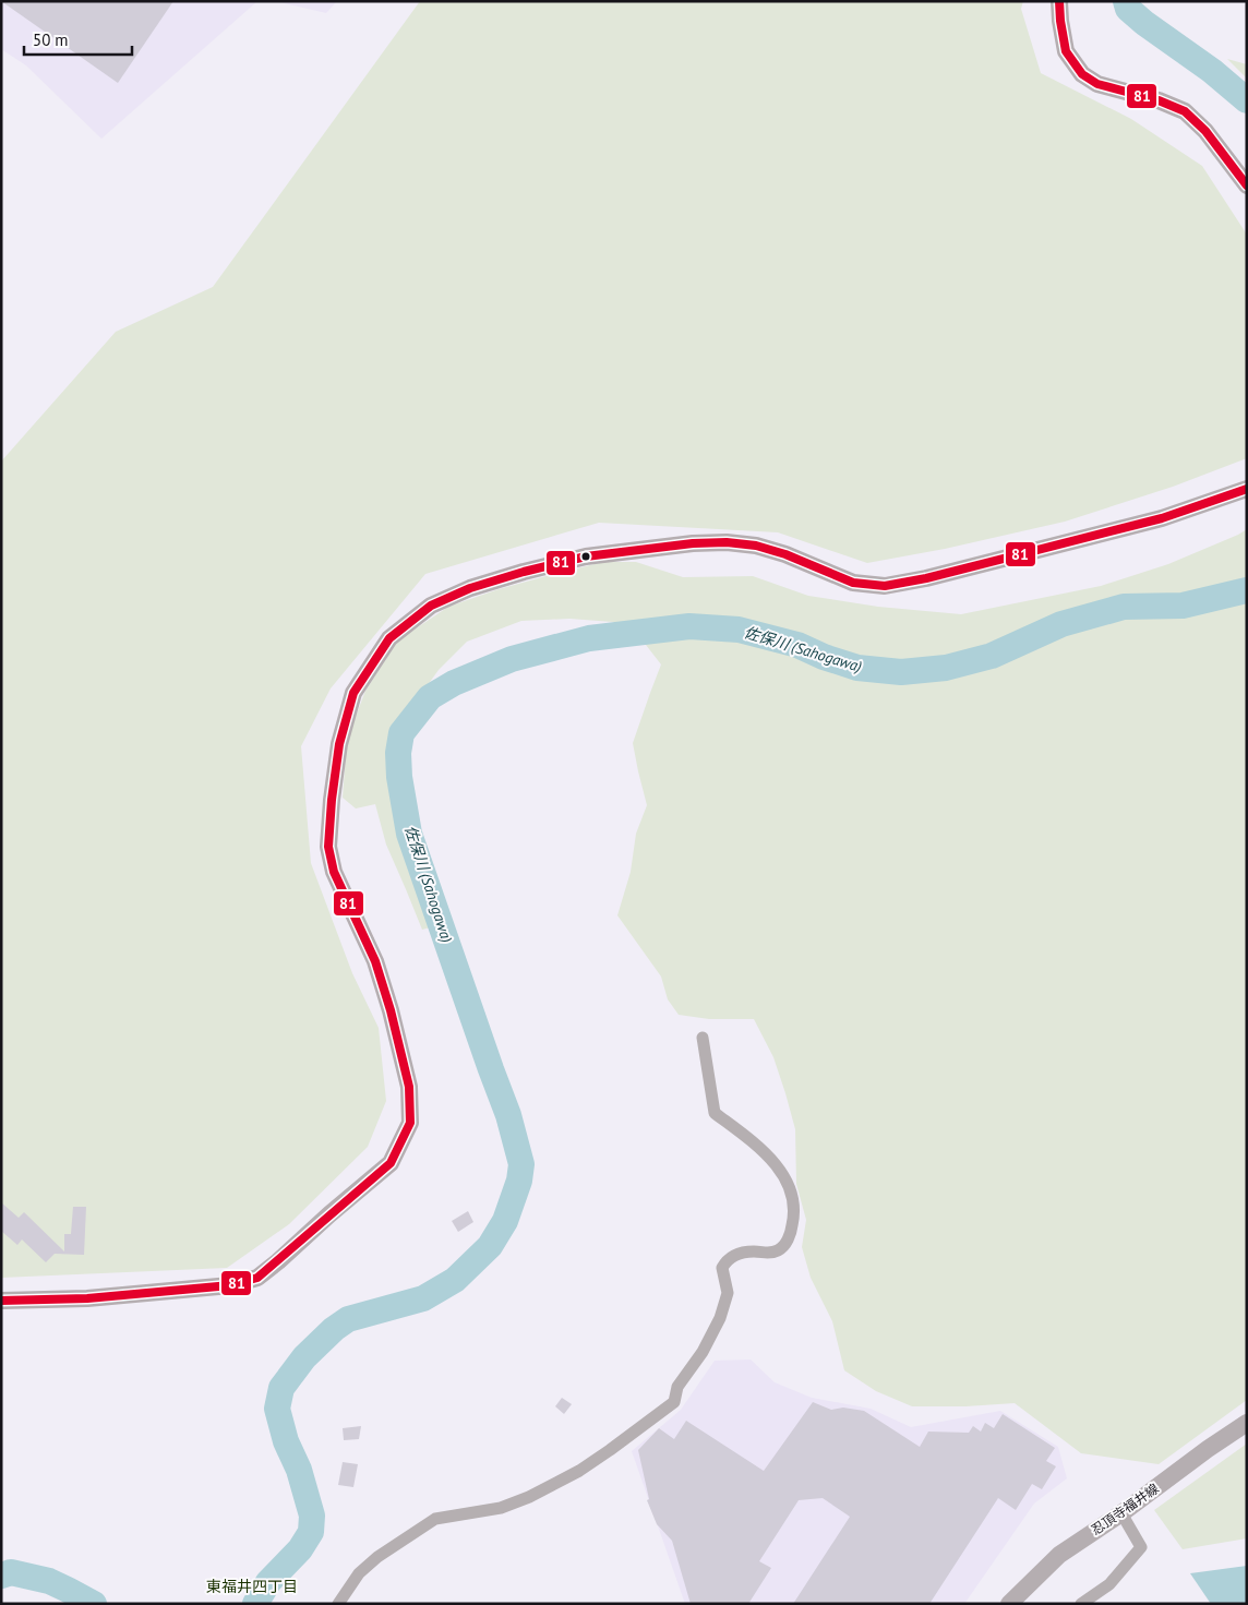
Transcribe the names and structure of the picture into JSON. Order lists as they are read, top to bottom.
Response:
{
  "streets": {
    "main road": ["忍頂寺福井線"]
  },
  "districts": ["東福井四丁目"],
  "water": ["佐保川 (Sahogawa)"],
  "lines": ["transit line 81"],
  "scale_bar": "50 m"
}
